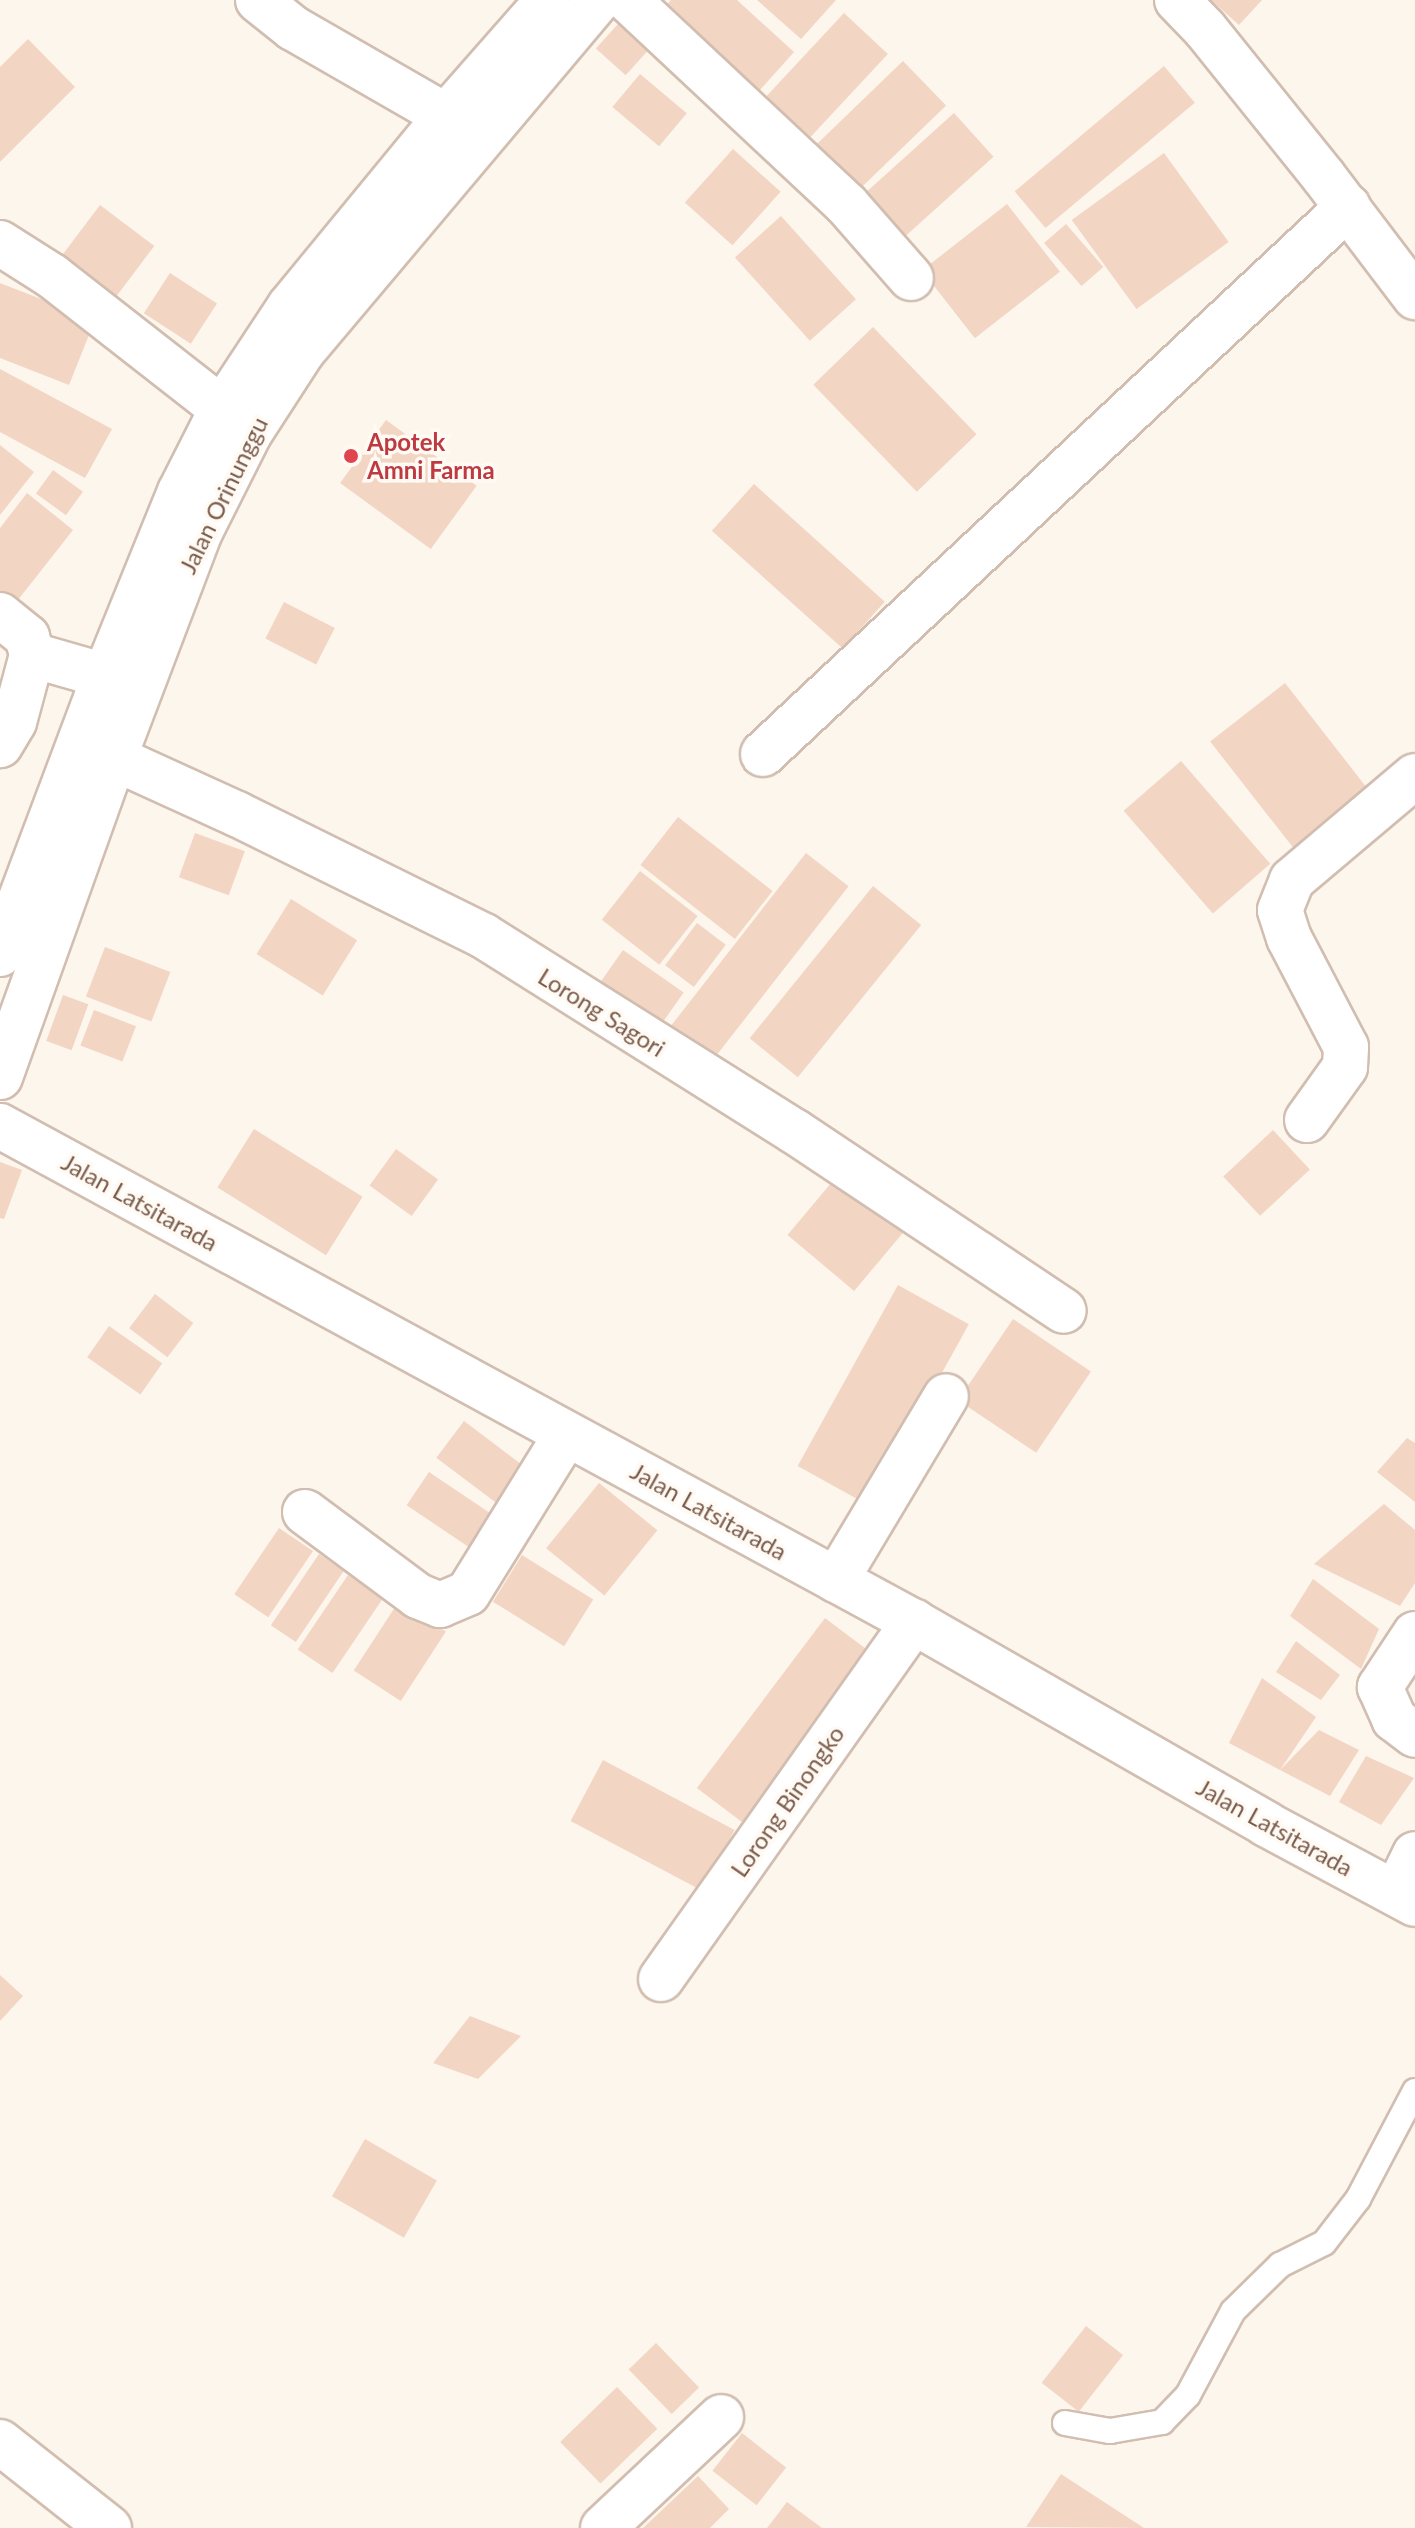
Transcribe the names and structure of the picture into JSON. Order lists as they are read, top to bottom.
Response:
{
  "streets": {
    "street": [
      "Jalan Orinunggu",
      "Lorong Sagori",
      "Jalan Latsitarada",
      "Lorong Binongko"
    ]
  },
  "crossings": [
    ["Jalan Orinunggu", "Lorong Sagori"],
    ["Jalan Latsitarada", "Lorong Binongko"]
  ],
  "places": ["Apotek Amni Farma"]
}
